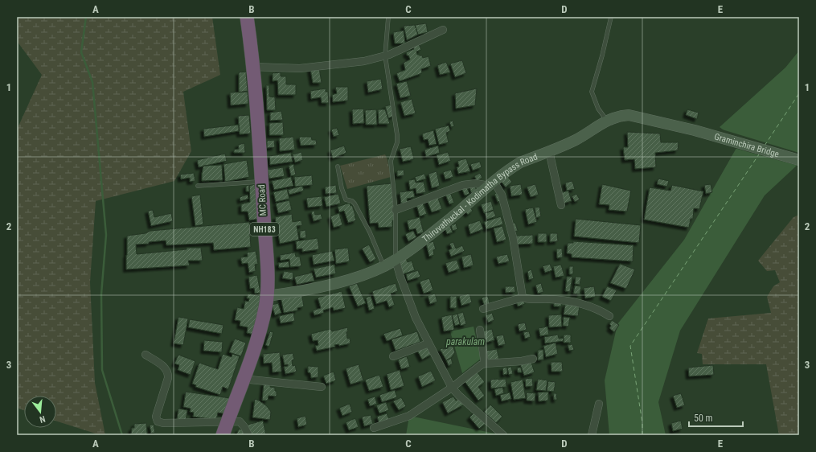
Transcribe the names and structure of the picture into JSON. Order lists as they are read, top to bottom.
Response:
{
  "streets": {
    "highway": ["MC Road", "NH183"],
    "main road": ["Graminchira Bridge", "Thiruvathuckal - Kodimatha Bypass Road"]
  },
  "crossings": [
    ["Graminchira Bridge", "Thiruvathuckal - Kodimatha Bypass Road"],
    ["Thiruvathuckal - Kodimatha Bypass Road", "MC Road"]
  ],
  "water": ["parakulam"],
  "scale_bar": "50 m",
  "north": "bottom",
  "grid": {
    "columns": [
      "A",
      "B",
      "C",
      "D",
      "E"
    ],
    "rows": ["1", "2", "3"]
  }
}
